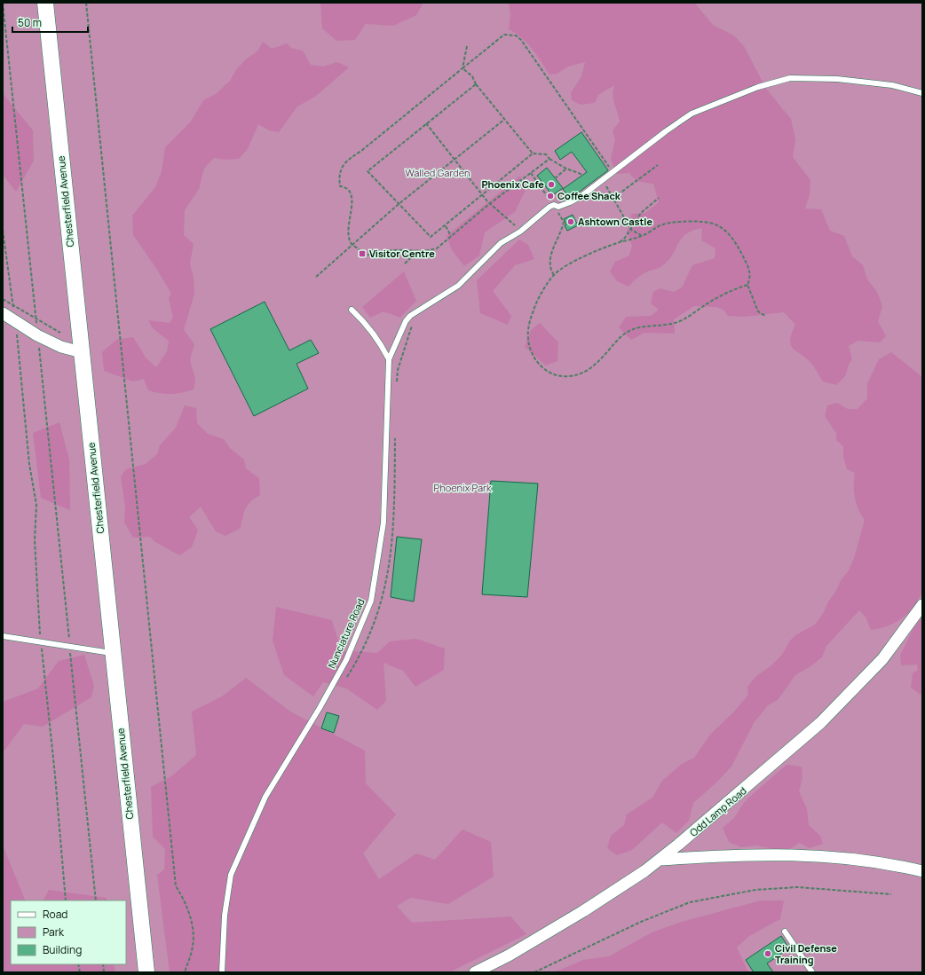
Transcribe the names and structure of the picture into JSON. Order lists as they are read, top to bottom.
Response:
{
  "streets": {
    "street": ["Chesterfield Avenue", "Odd Lamp Road"],
    "lane": ["Nunciature Road"]
  },
  "parks": ["Walled Garden", "Phoenix Park"],
  "places": {
    "other": [
      "Phoenix Cafe",
      "Coffee Shack",
      "Ashtown Castle",
      "Civil Defense Training"
    ],
    "transit": ["Visitor Centre"]
  },
  "legend": ["Road", "Park", "Building"],
  "scale_bar": "50 m"
}
